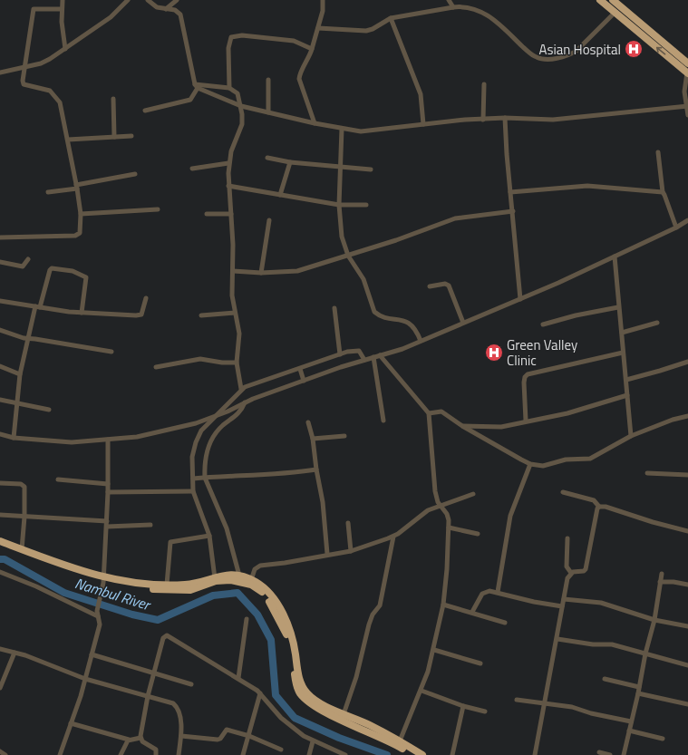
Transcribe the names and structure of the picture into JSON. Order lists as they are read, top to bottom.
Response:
{
  "water": ["Nambul River"],
  "places": {
    "hospital": ["Asian Hospital", "Green Valley Clinic"]
  }
}
